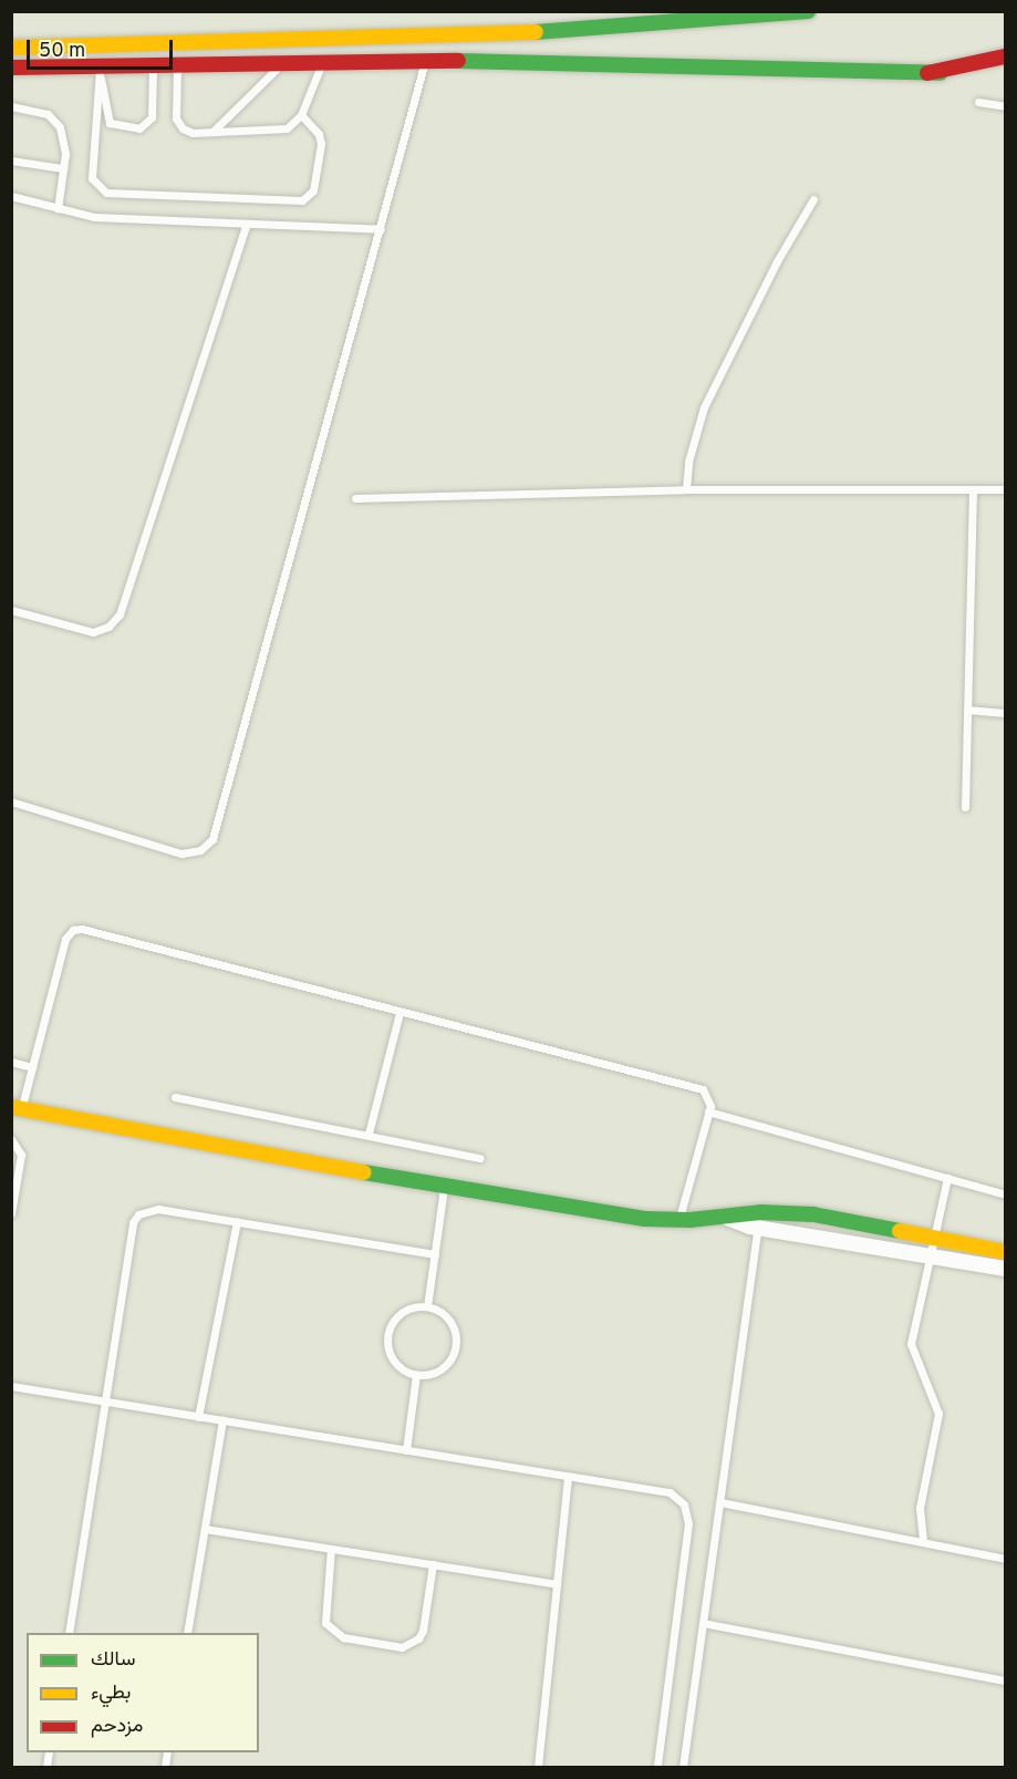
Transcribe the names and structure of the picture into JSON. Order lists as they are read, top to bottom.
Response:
{
  "legend": ["سالك", "بطيء", "مزدحم"],
  "scale_bar": "50 m"
}
